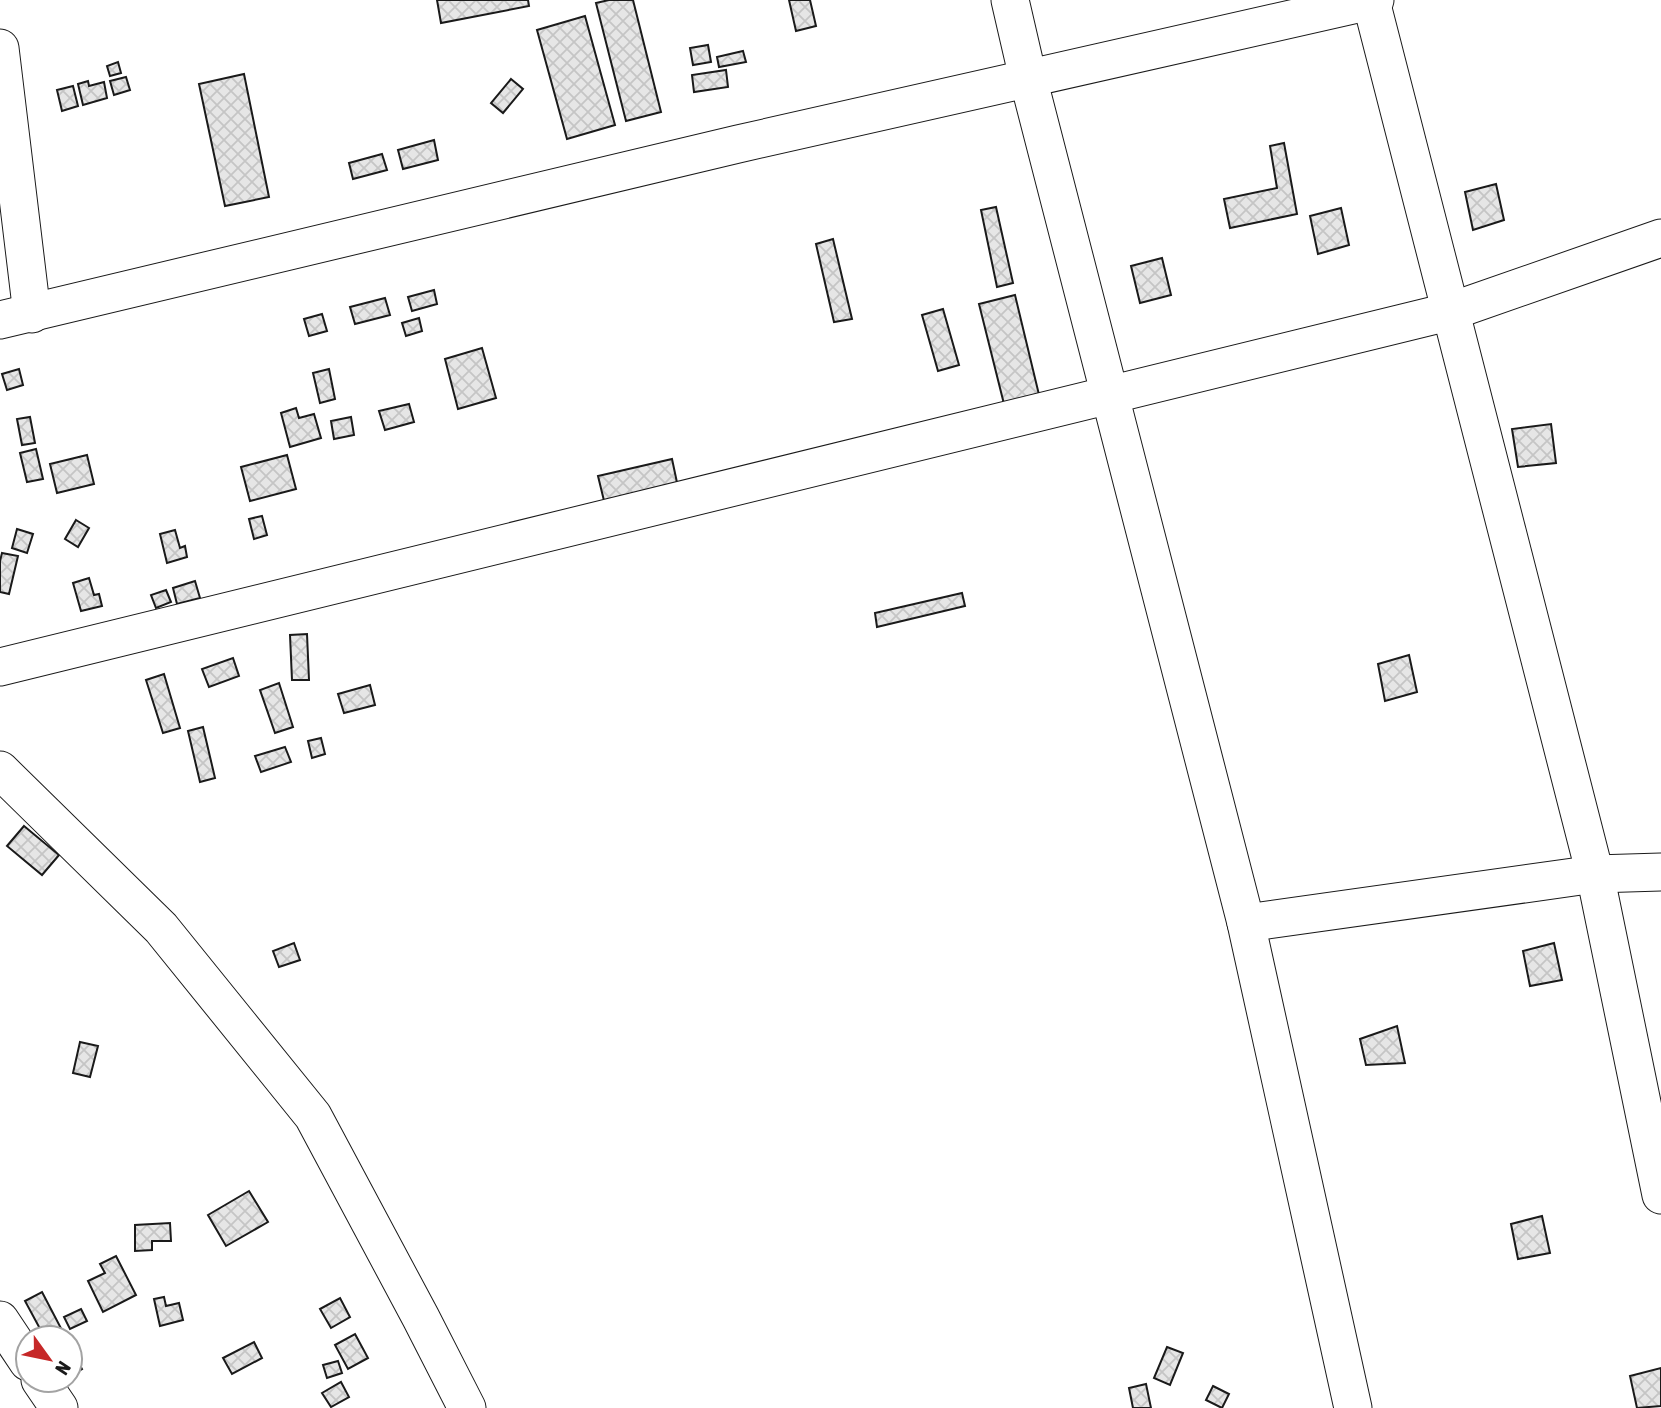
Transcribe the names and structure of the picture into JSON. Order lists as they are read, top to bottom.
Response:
{
  "north": "bottom right"
}
